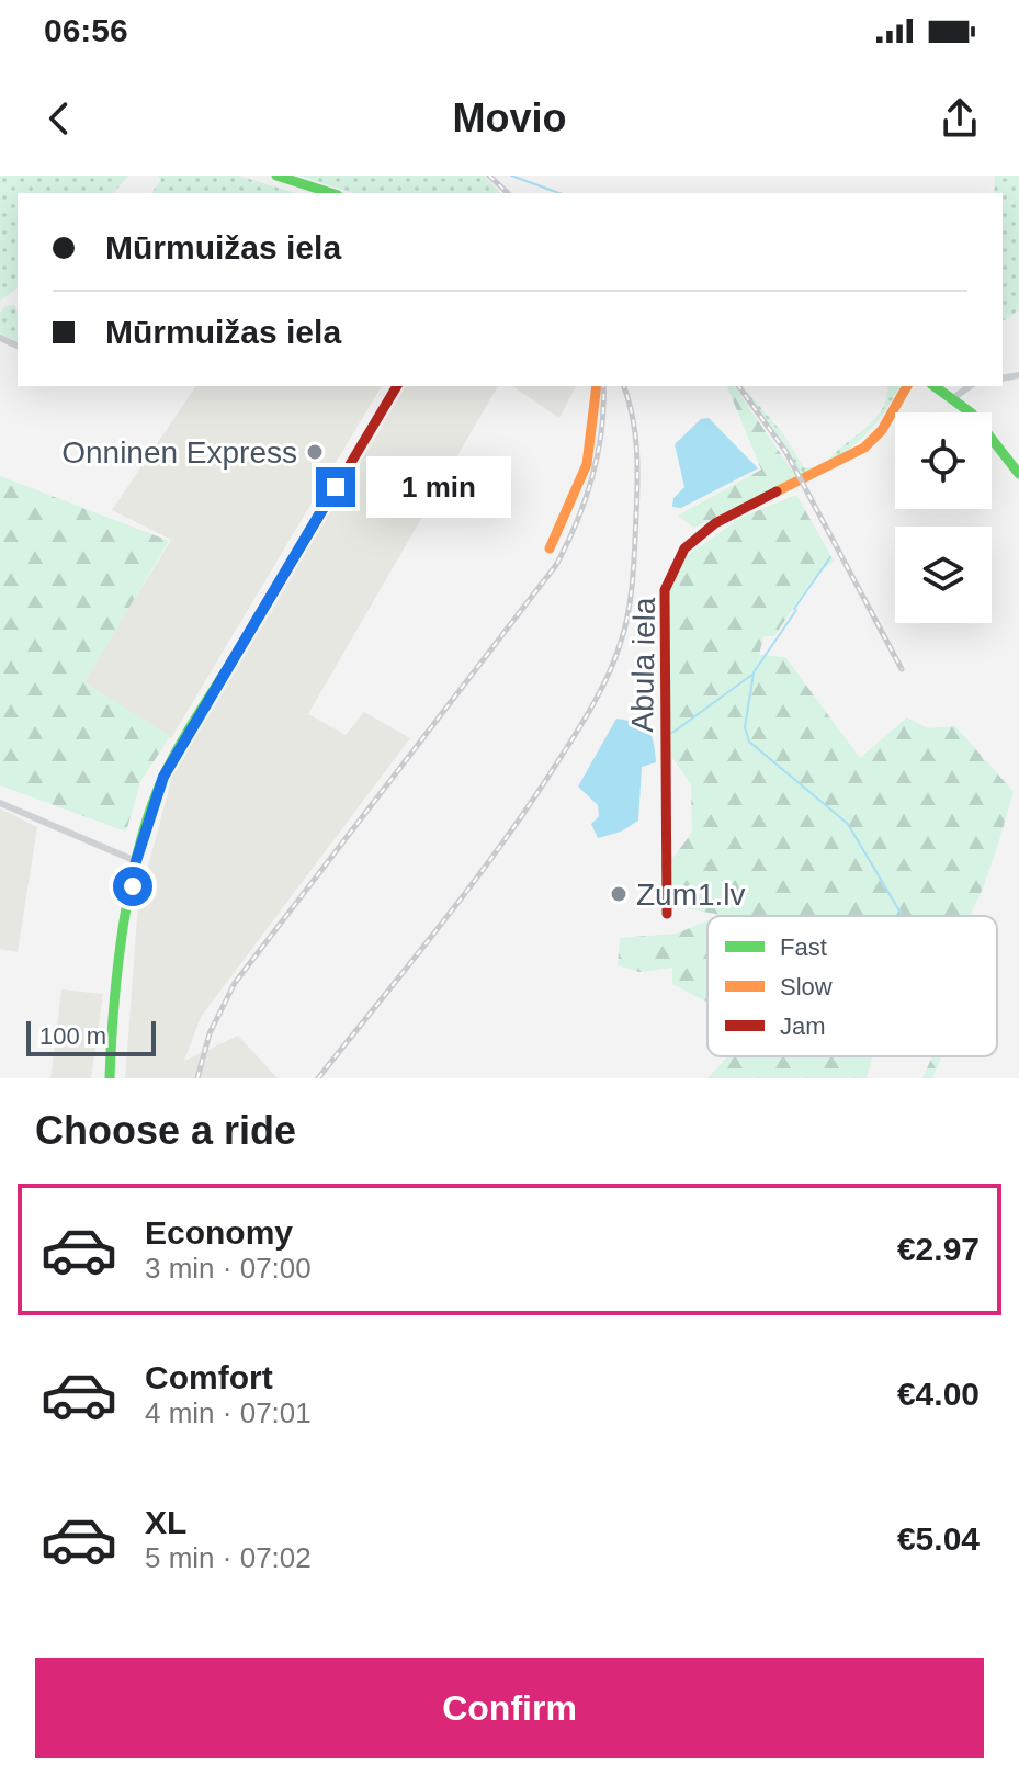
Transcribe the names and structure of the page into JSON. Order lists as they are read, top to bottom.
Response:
{
  "streets": {
    "street": ["Abula iela"]
  },
  "places": ["Onninen Express", "Zum1.lv"],
  "legend": ["Fast", "Slow", "Jam"],
  "scale_bar": "100 m",
  "page": {
    "status": "06:56",
    "header": "Movio",
    "banner": ["Mūrmuižas iela", "Mūrmuižas iela"],
    "bubble": "1 min",
    "scale": "100 m",
    "heading": "Choose a ride",
    "list": [
      {
        "name": "Economy",
        "note": "3 min · 07:00",
        "value": "€2.97"
      },
      {
        "name": "Comfort",
        "note": "4 min · 07:01",
        "value": "€4.00"
      },
      {
        "name": "XL",
        "note": "5 min · 07:02",
        "value": "€5.04"
      }
    ],
    "buttons": "Confirm"
  }
}
